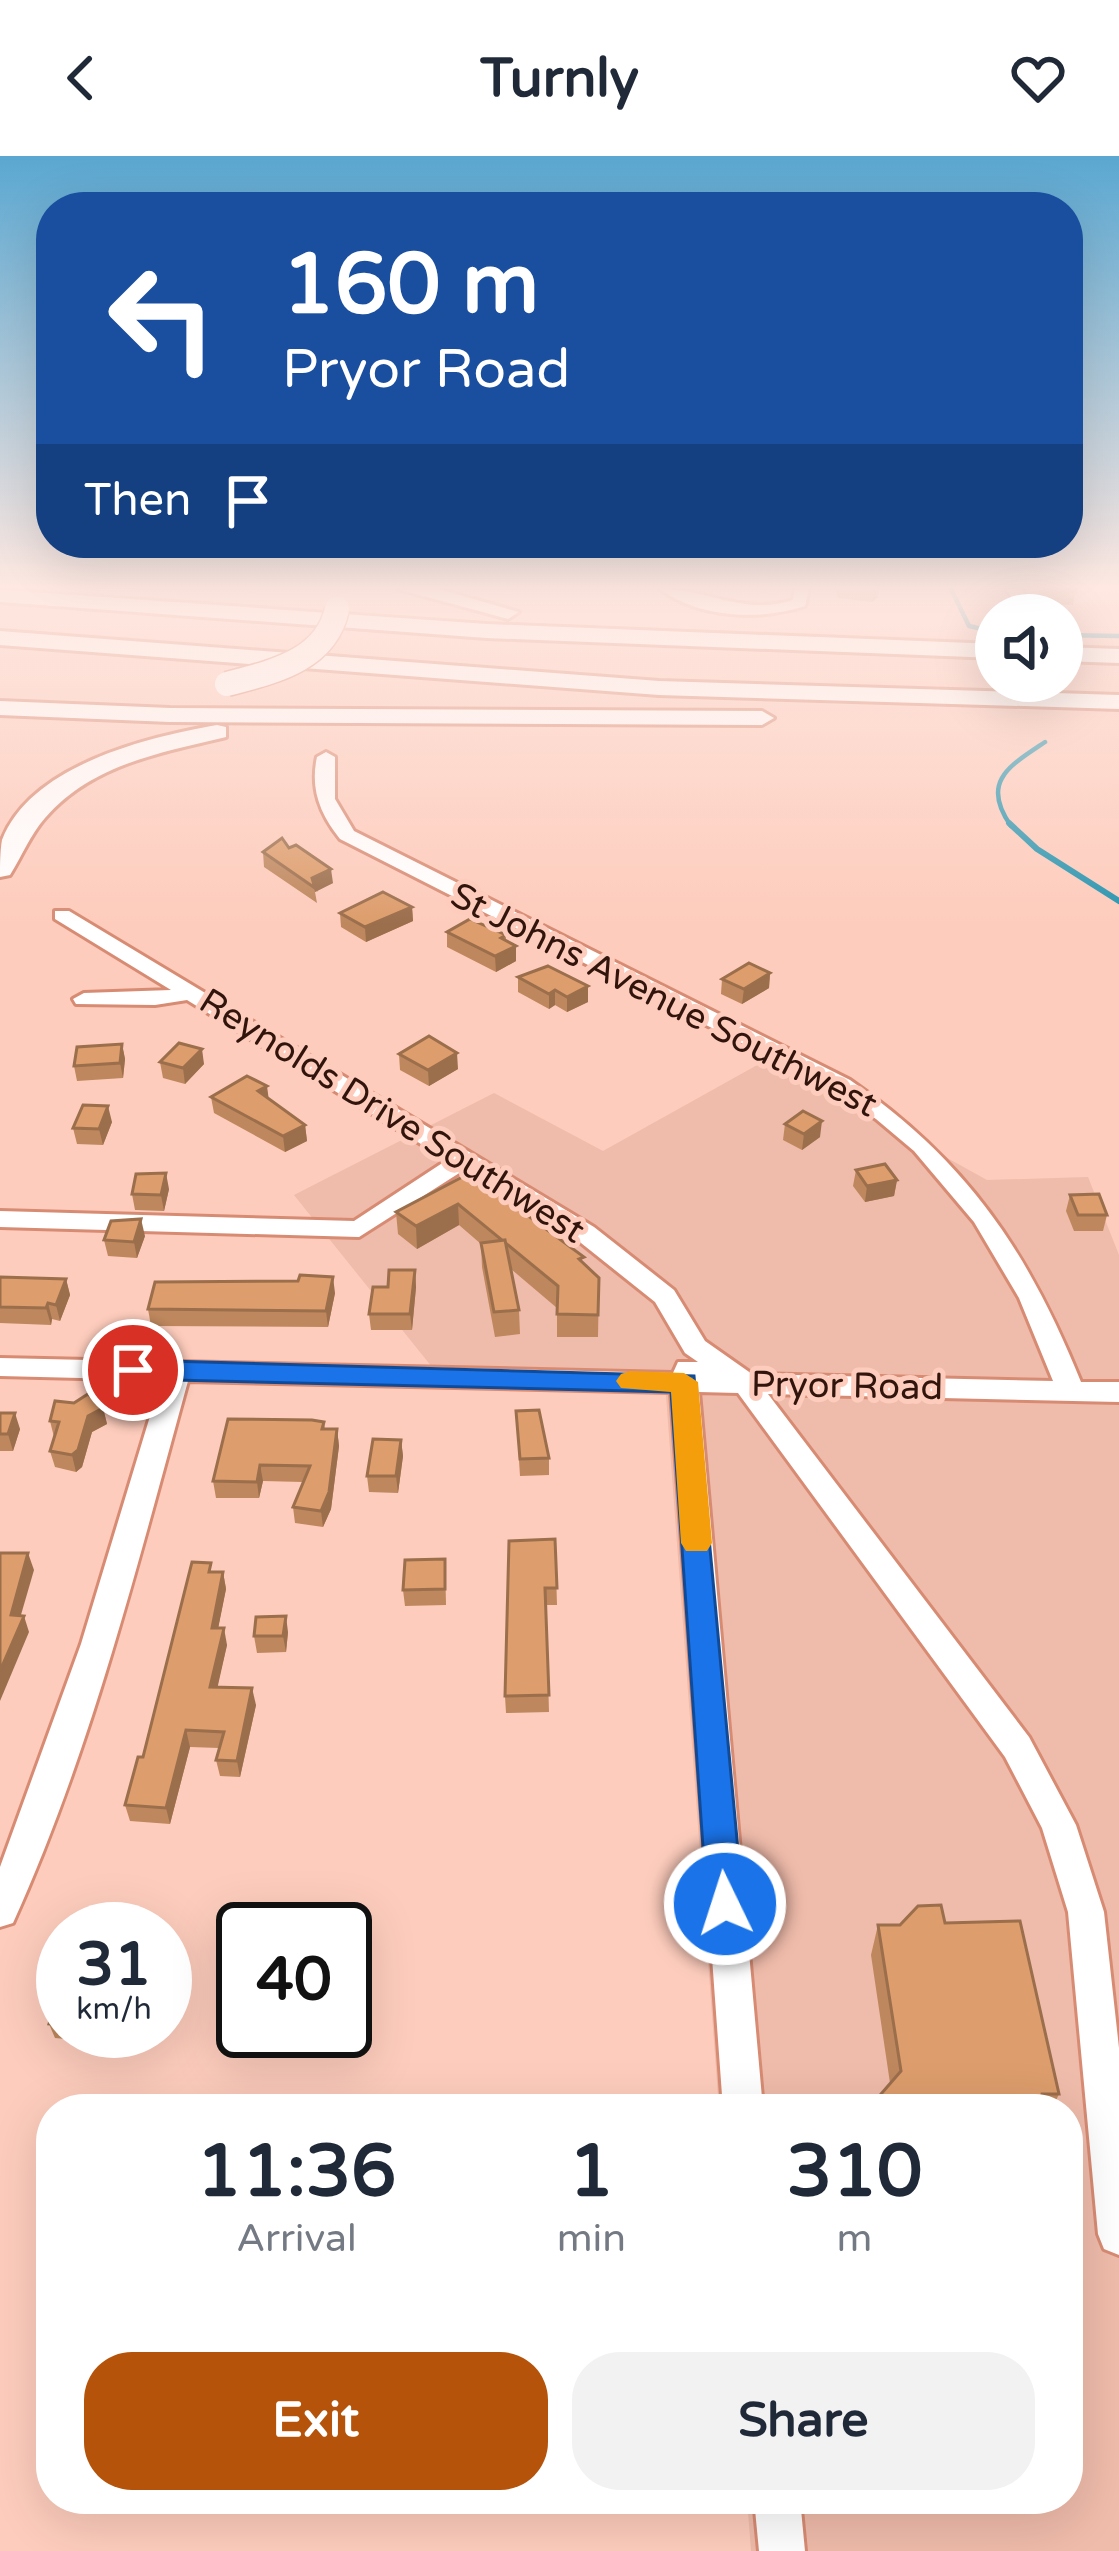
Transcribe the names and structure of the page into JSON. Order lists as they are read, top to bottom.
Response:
{
  "streets": {
    "street": ["St Johns Avenue Southwest", "Reynolds Drive Southwest", "Pryor Road"]
  },
  "crossings": [
    ["St Johns Avenue Southwest", "Pryor Road"]
  ],
  "page": {
    "header": "Turnly",
    "turn": ["160 m", "Pryor Road"],
    "then": "Then",
    "speed": "31 km/h",
    "limit": "40",
    "eta": [
      "11:36",
      "Arrival",
      "1",
      "min",
      "310",
      "m"
    ],
    "buttons": ["Exit", "Share"]
  }
}
